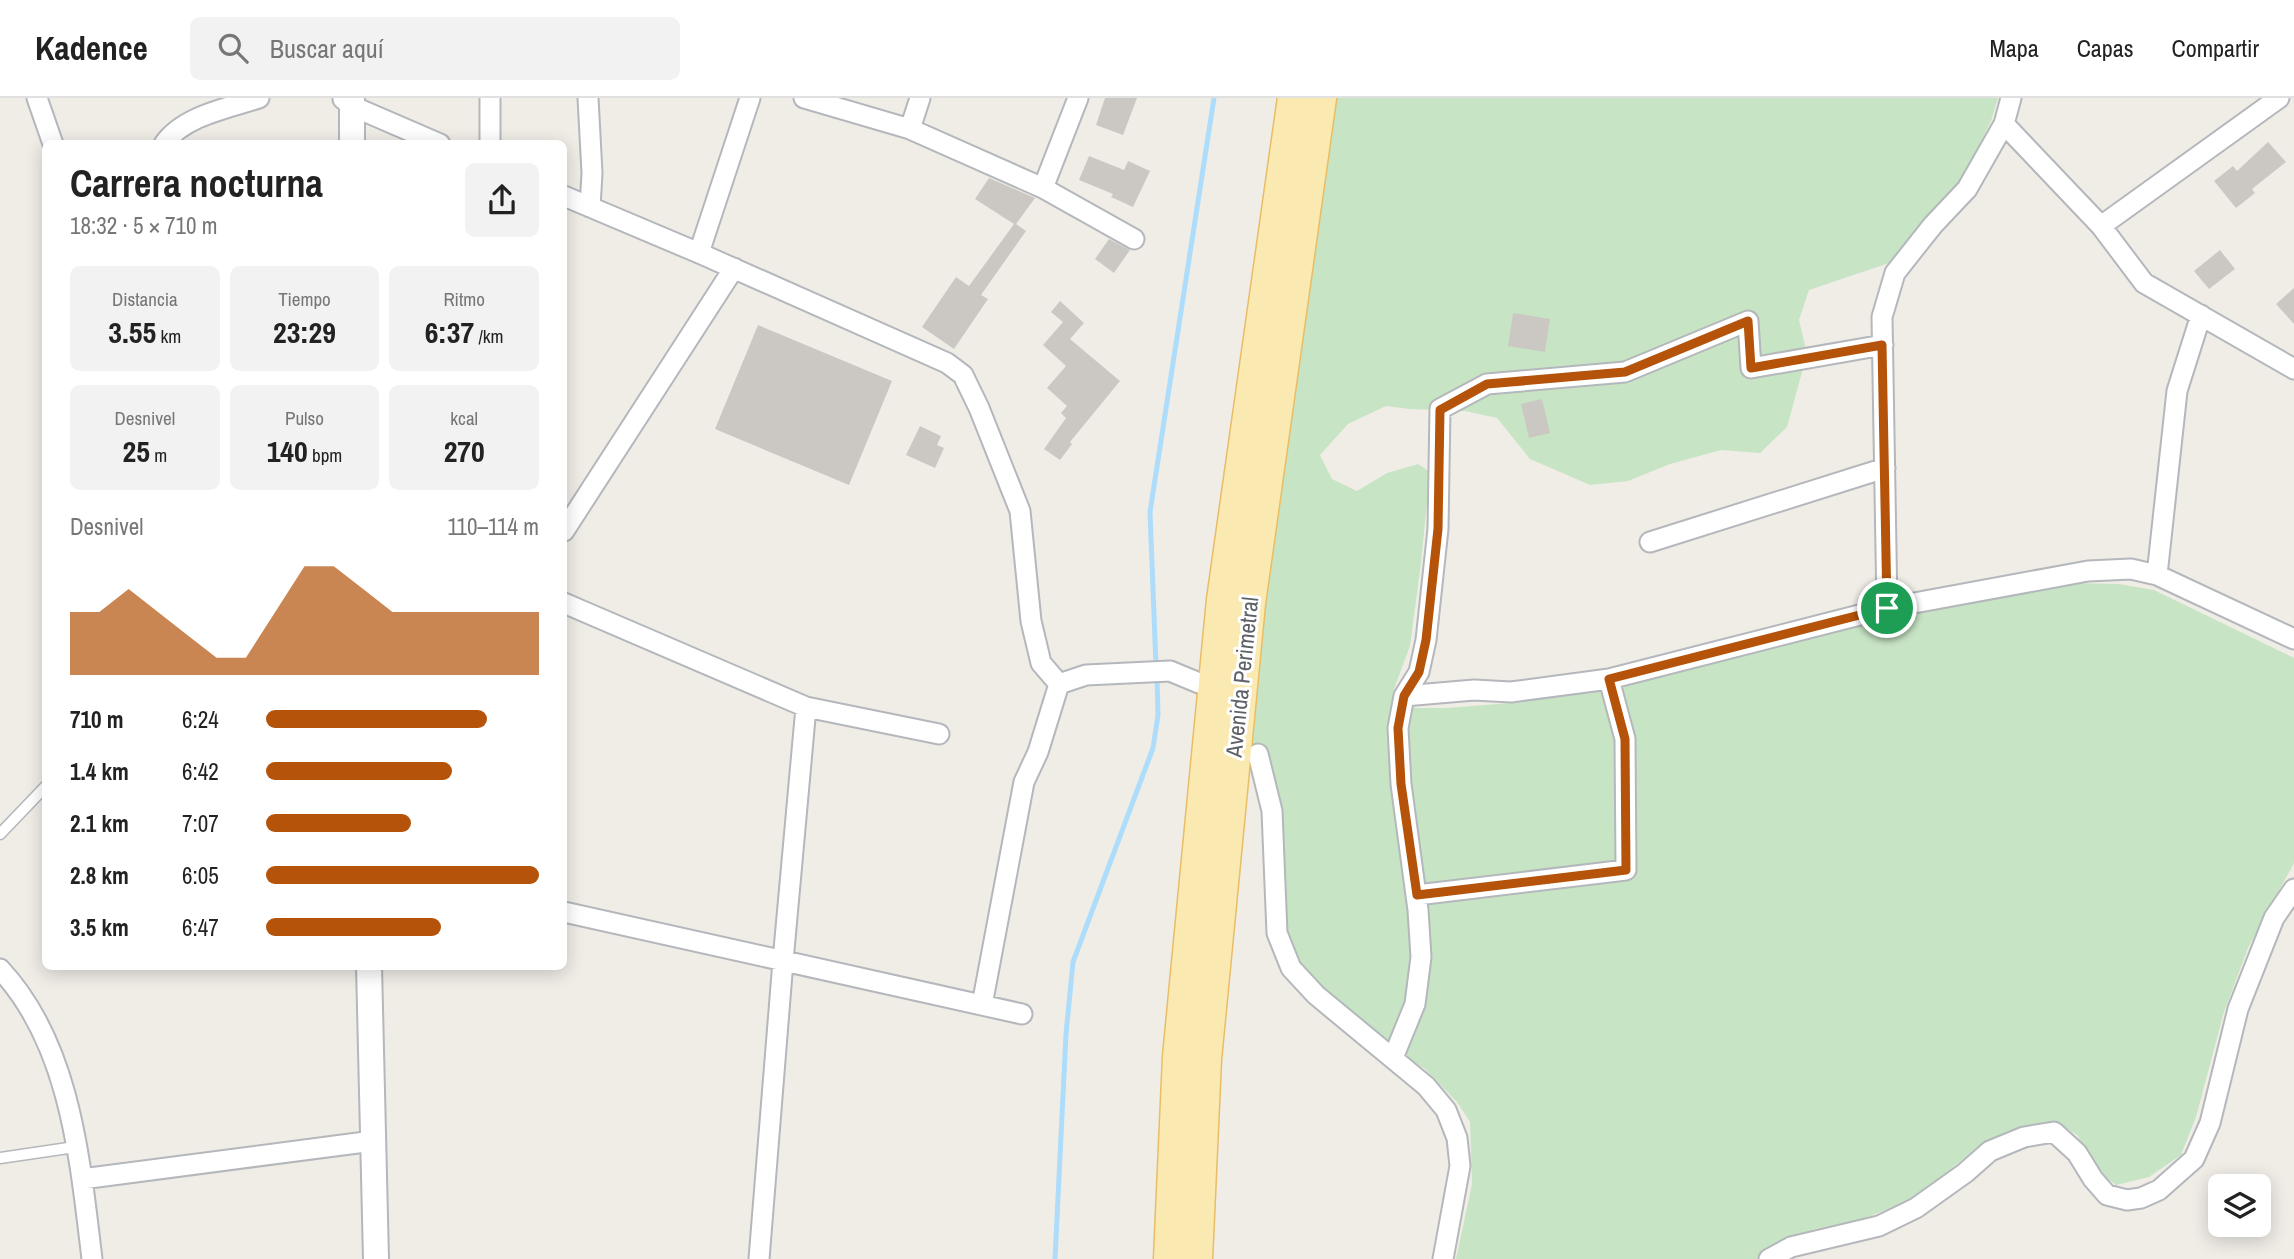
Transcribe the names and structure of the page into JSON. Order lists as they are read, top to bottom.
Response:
{
  "streets": {
    "main road": ["Avenida Perimetral"]
  },
  "page": {
    "header": "Kadence",
    "search": "Buscar aquí",
    "nav": ["Mapa", "Capas", "Compartir"],
    "heading": ["Carrera nocturna", "18:32 · 5 × 710 m"],
    "stats": [
      ["Distancia", "3.55 km"],
      ["Tiempo", "23:29"],
      ["Ritmo", "6:37 /km"],
      ["Desnivel", "25 m"],
      ["Pulso", "140 bpm"],
      ["kcal", "270"]
    ],
    "chart": ["Desnivel", "110–114 m"],
    "list": [
      {
        "name": "710 m",
        "note": "6:24"
      },
      {
        "name": "1.4 km",
        "note": "6:42"
      },
      {
        "name": "2.1 km",
        "note": "7:07"
      },
      {
        "name": "2.8 km",
        "note": "6:05"
      },
      {
        "name": "3.5 km",
        "note": "6:47"
      }
    ]
  }
}
